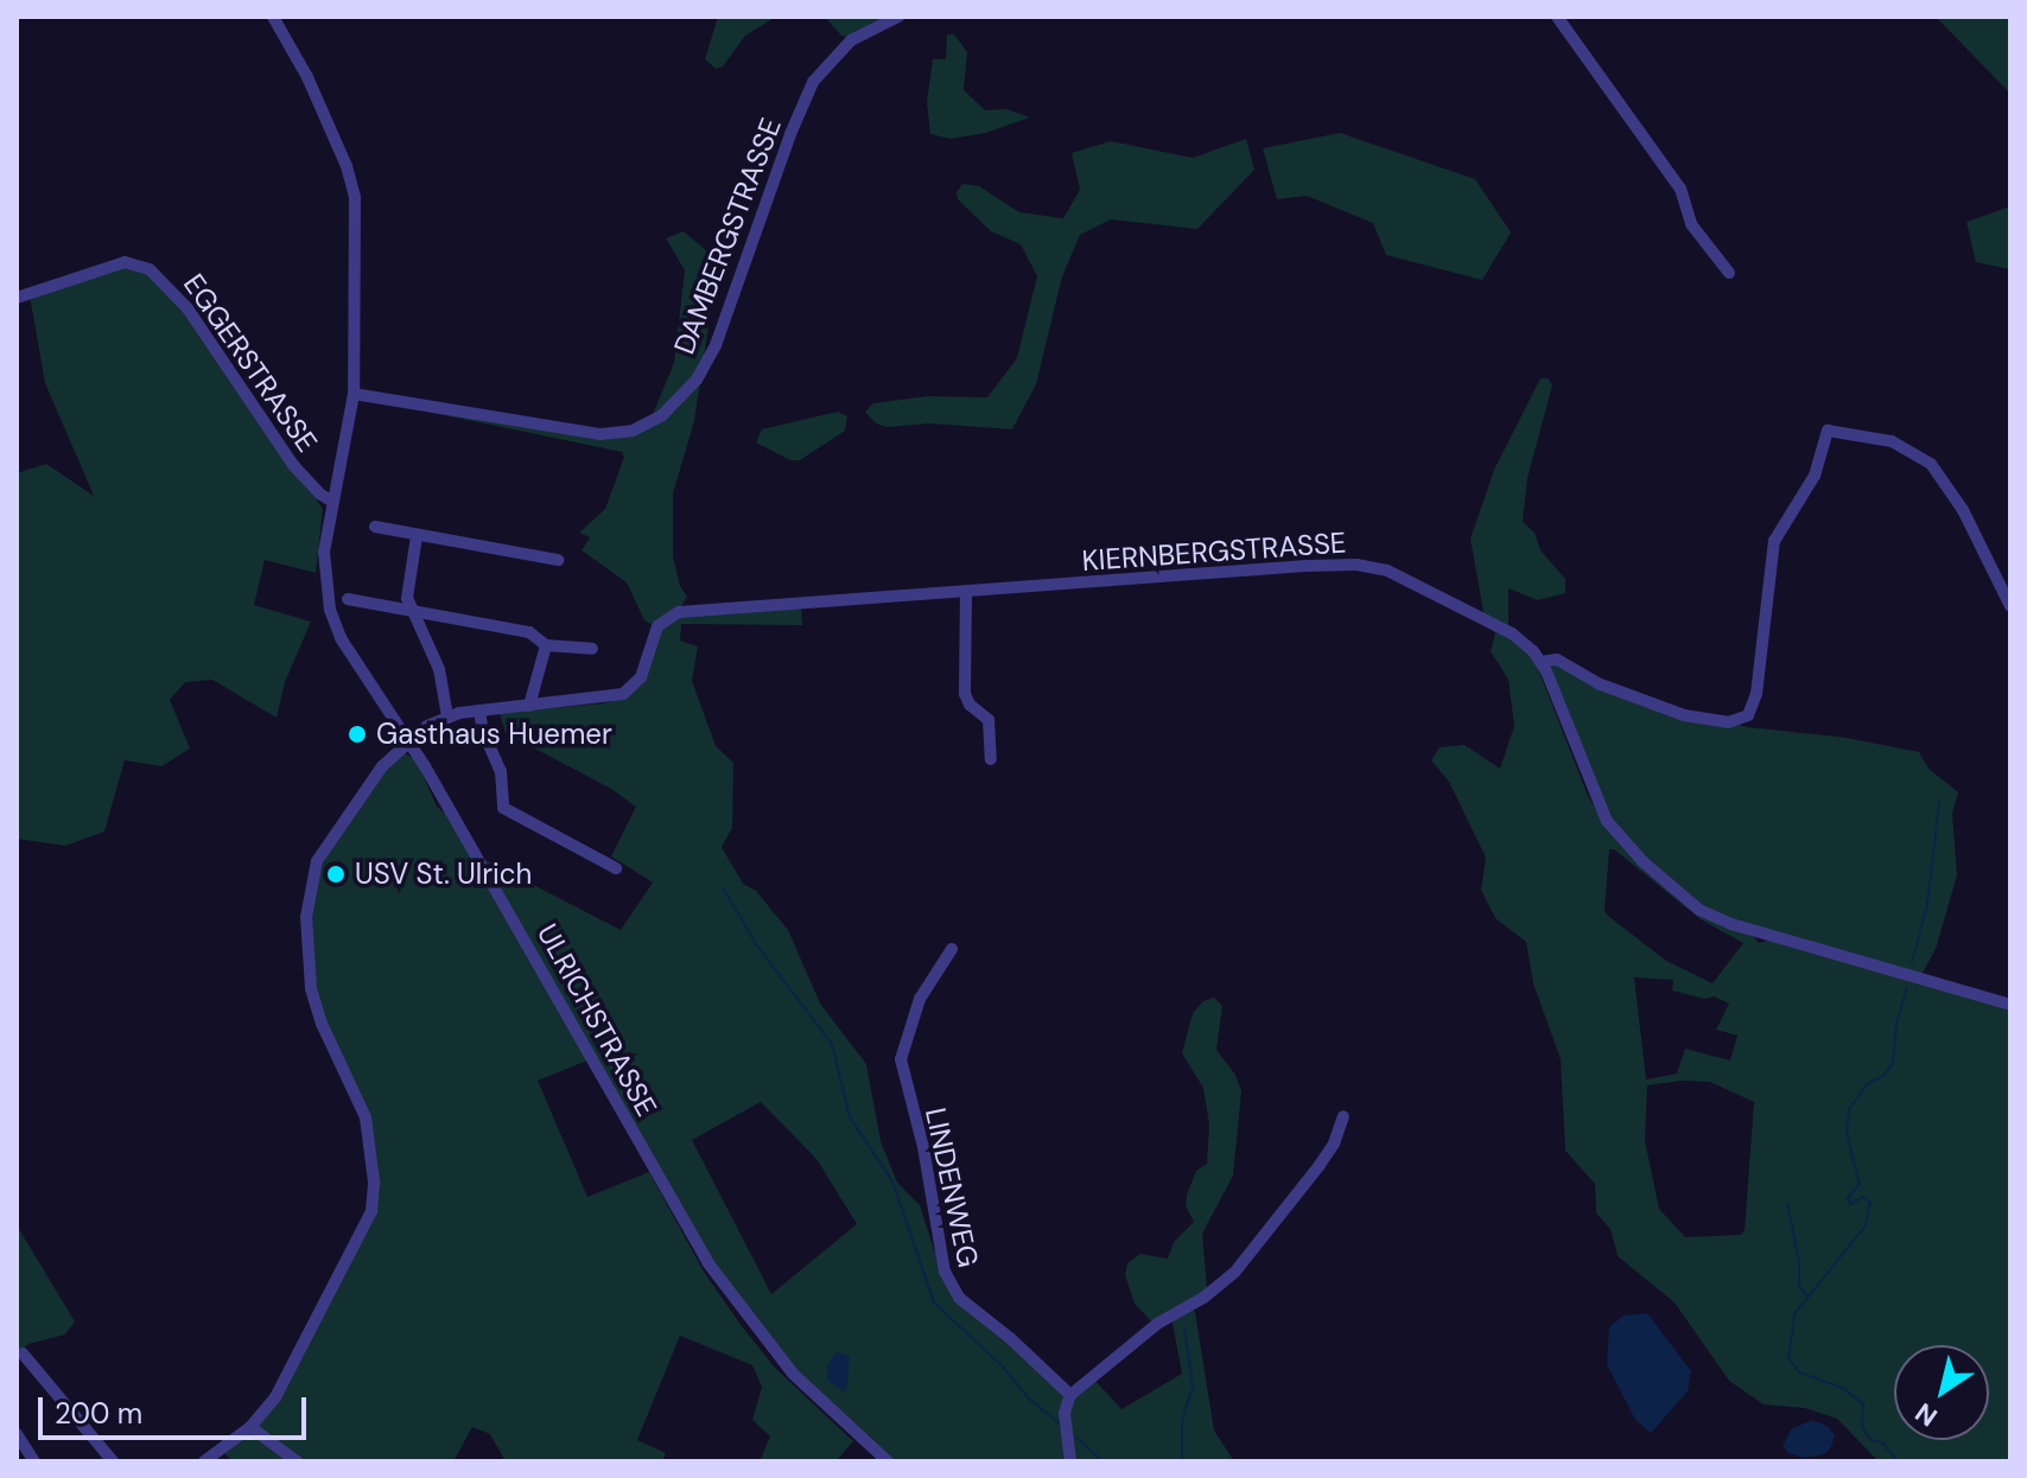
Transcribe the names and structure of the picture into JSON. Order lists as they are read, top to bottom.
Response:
{
  "streets": {
    "street": [
      "DAMBERGSTRASSE",
      "EGGERSTRASSE",
      "KIERNBERGSTRASSE",
      "ULRICHSTRASSE",
      "LINDENWEG"
    ]
  },
  "crossings": [
    ["DAMBERGSTRASSE", "ULRICHSTRASSE"],
    ["EGGERSTRASSE", "ULRICHSTRASSE"],
    ["KIERNBERGSTRASSE", "ULRICHSTRASSE"]
  ],
  "places": ["Gasthaus Huemer", "USV St. Ulrich"],
  "scale_bar": "200 m",
  "north": "bottom left"
}
